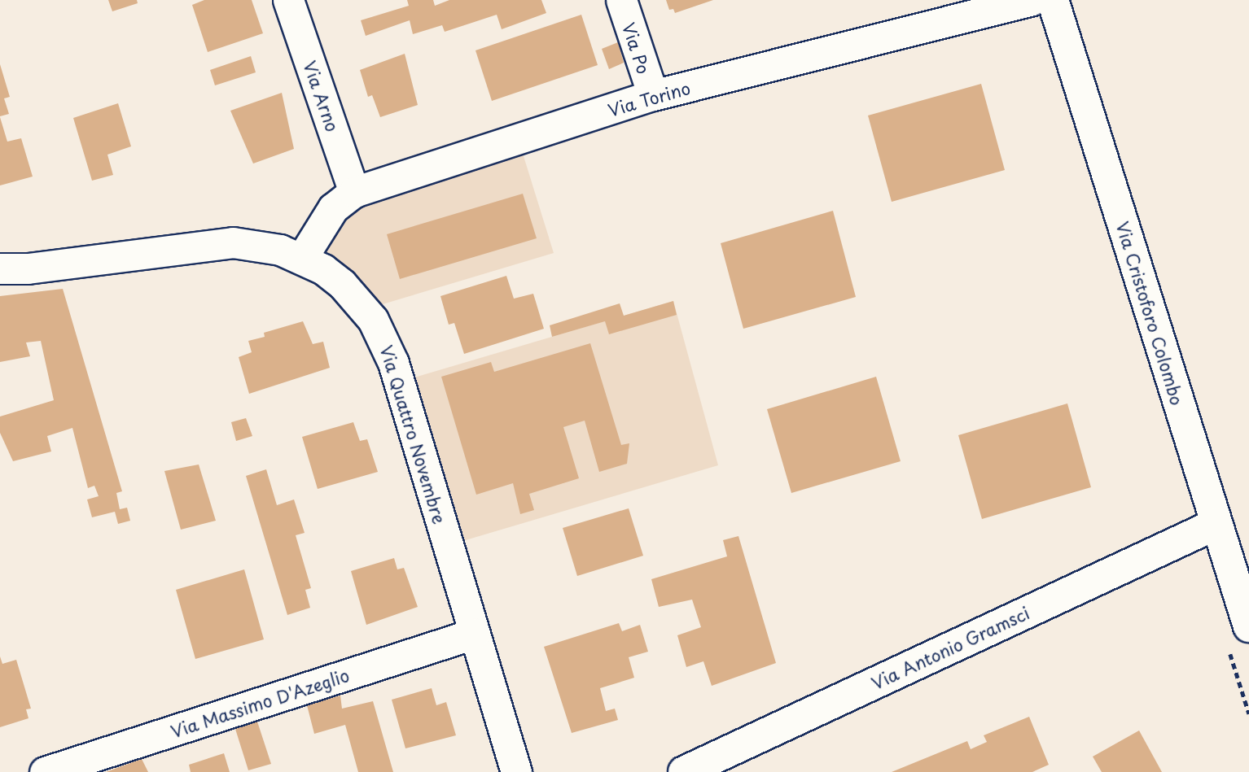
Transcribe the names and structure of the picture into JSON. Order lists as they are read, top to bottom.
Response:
{
  "streets": {
    "street": [
      "Via Po",
      "Via Arno",
      "Via Torino",
      "Via Cristoforo Colombo",
      "Via Quattro Novembre",
      "Via Antonio Gramsci",
      "Via Massimo D'Azeglio"
    ]
  },
  "crossings": [
    ["Via Po", "Via Torino"],
    ["Via Arno", "Via Torino"],
    ["Via Torino", "Via Quattro Novembre"],
    ["Via Cristoforo Colombo", "Via Antonio Gramsci"],
    ["Via Quattro Novembre", "Via Massimo D'Azeglio"]
  ]
}
